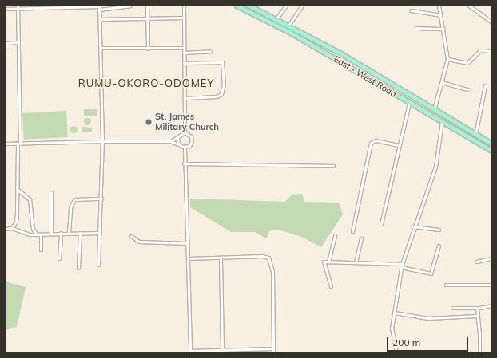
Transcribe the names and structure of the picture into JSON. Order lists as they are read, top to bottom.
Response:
{
  "streets": {
    "main road": ["East - West Road"]
  },
  "districts": ["RUMU-OKORO-ODOMEY"],
  "places": ["St. James Military Church"],
  "scale_bar": "200 m"
}
